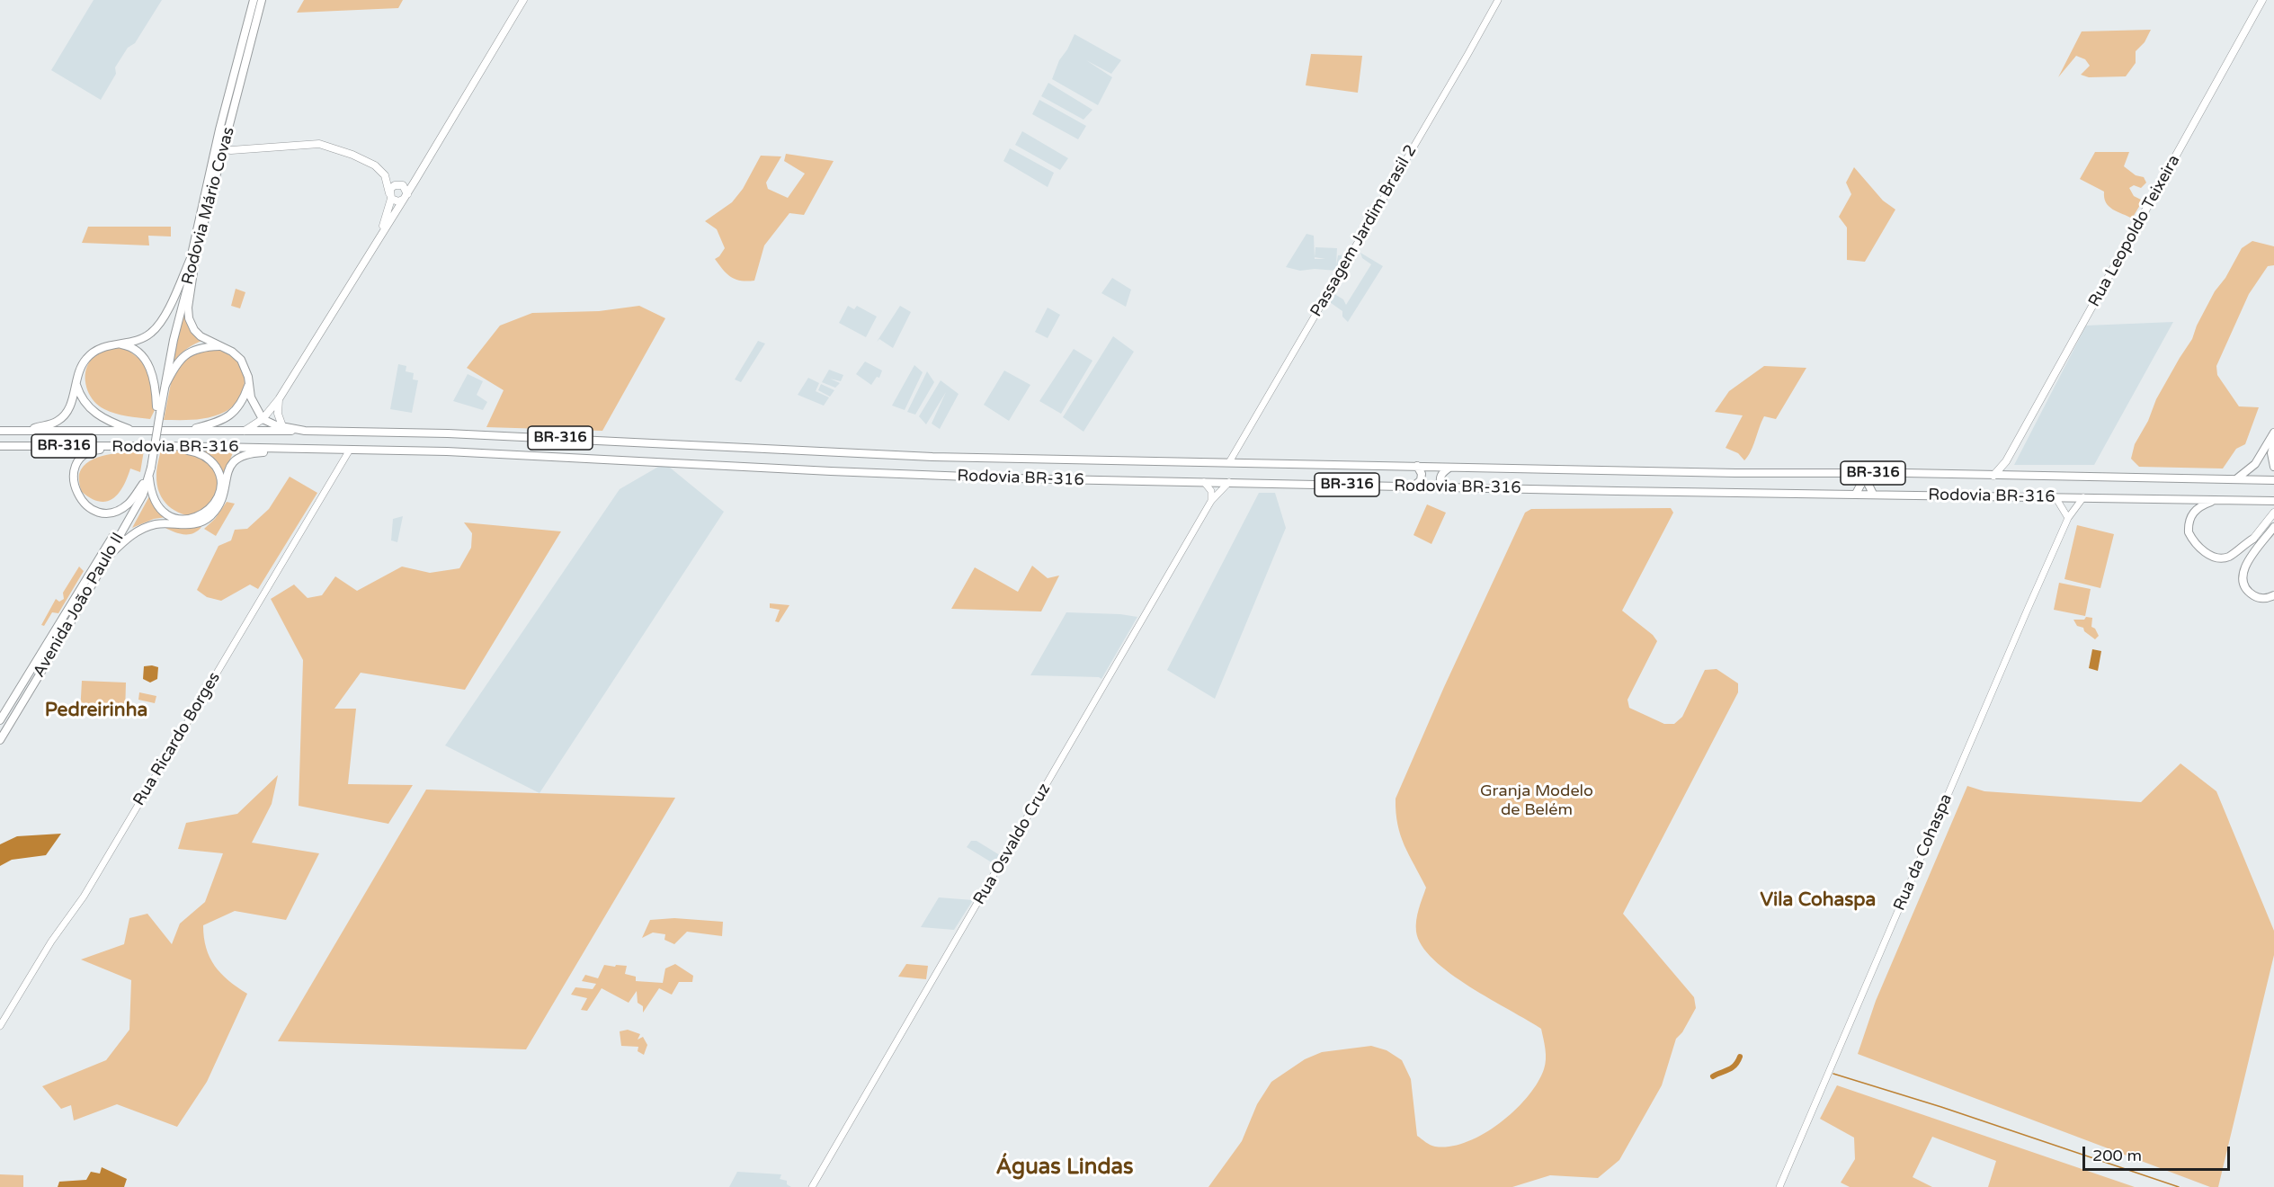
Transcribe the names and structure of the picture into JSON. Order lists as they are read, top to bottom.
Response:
{
  "streets": {
    "main road": [
      "Rodovia Mário Covas",
      "Rua Leopoldo Teixeira",
      "BR-316",
      "Rodovia BR-316",
      "Avenida João Paulo II"
    ],
    "street": [
      "Passagem Jardim Brasil 2",
      "Rua Ricardo Borges",
      "Rua Osvaldo Cruz",
      "Rua da Cohaspa"
    ]
  },
  "crossings": [
    ["Rodovia Mário Covas", "Avenida João Paulo II"],
    ["Passagem Jardim Brasil 2", "Rodovia BR-316"],
    ["Rua Leopoldo Teixeira", "BR-316"],
    ["BR-316", "Rodovia BR-316"],
    ["Rodovia BR-316", "Rua Ricardo Borges"],
    ["Rodovia BR-316", "Rua Osvaldo Cruz"],
    ["Rodovia BR-316", "Rua da Cohaspa"]
  ],
  "districts": ["Pedreirinha", "Vila Cohaspa", "Águas Lindas"],
  "parks": ["Granja Modelo de Belém"],
  "scale_bar": "200 m"
}
